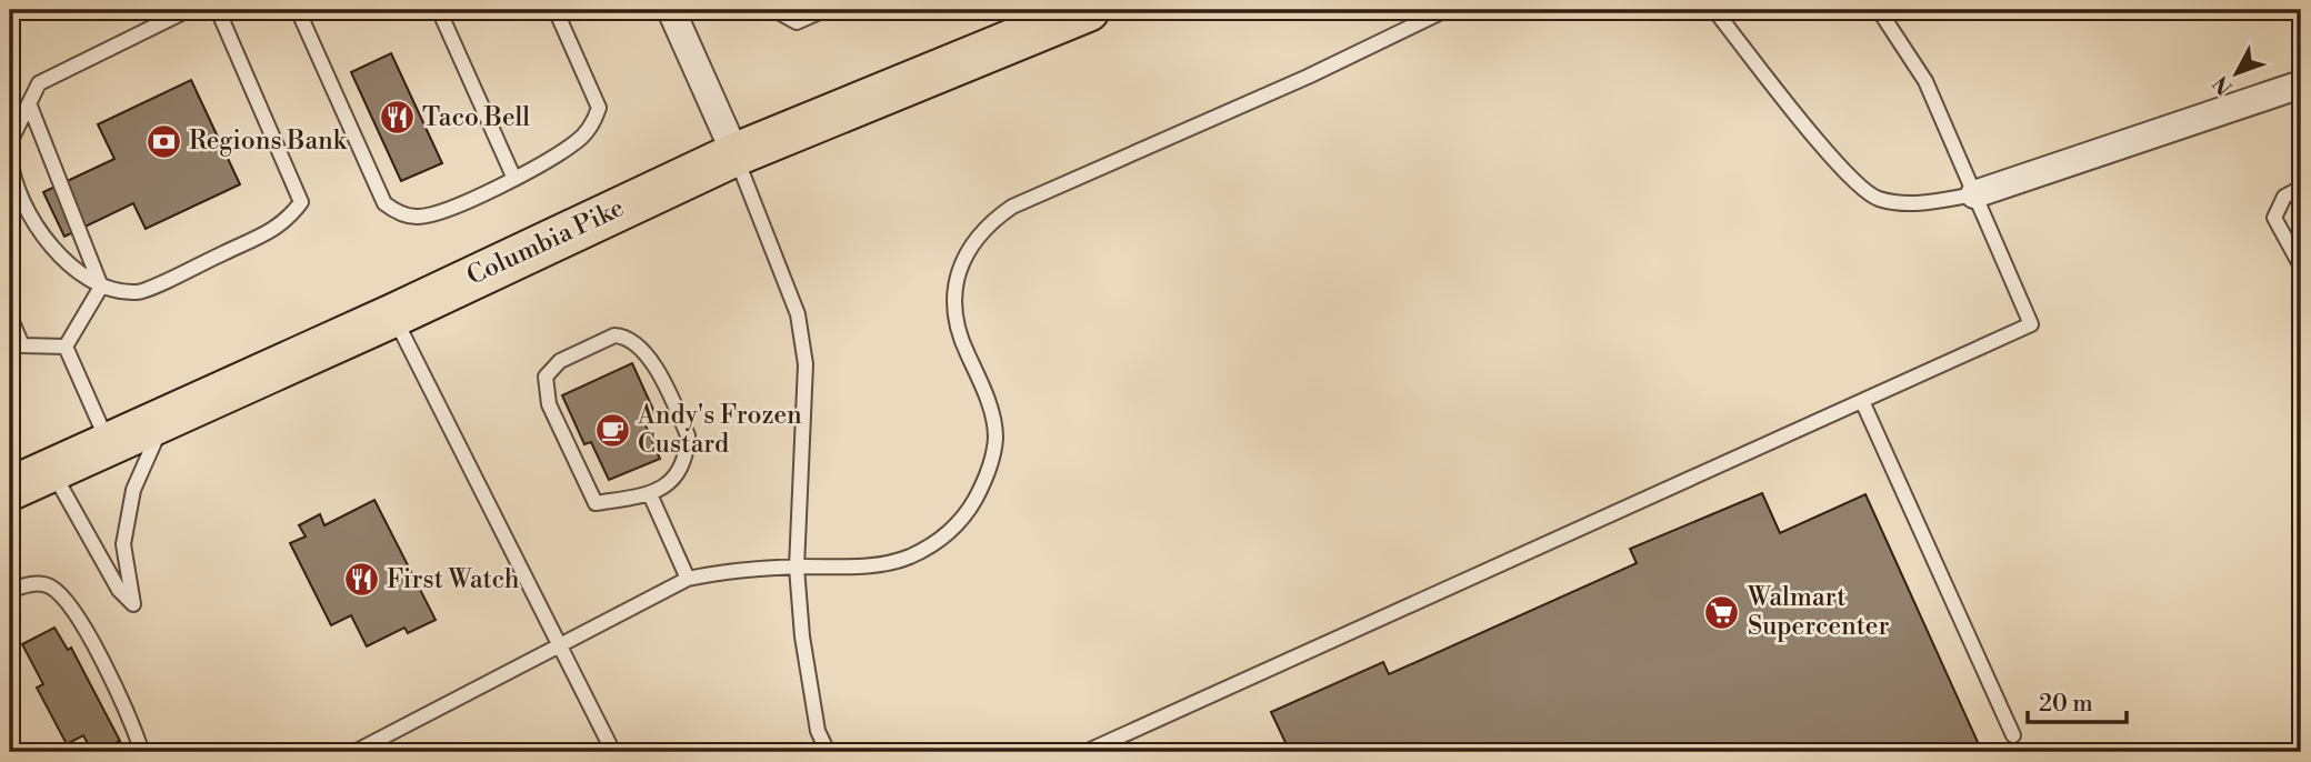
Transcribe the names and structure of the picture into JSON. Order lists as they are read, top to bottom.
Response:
{
  "streets": {
    "main road": ["Columbia Pike"]
  },
  "places": {
    "restaurant": ["Taco Bell", "First Watch"],
    "bank": ["Regions Bank"],
    "cafe": ["Andy's Frozen Custard"],
    "supermarket": ["Walmart Supercenter"]
  },
  "scale_bar": "20 m",
  "north": "bottom left"
}
